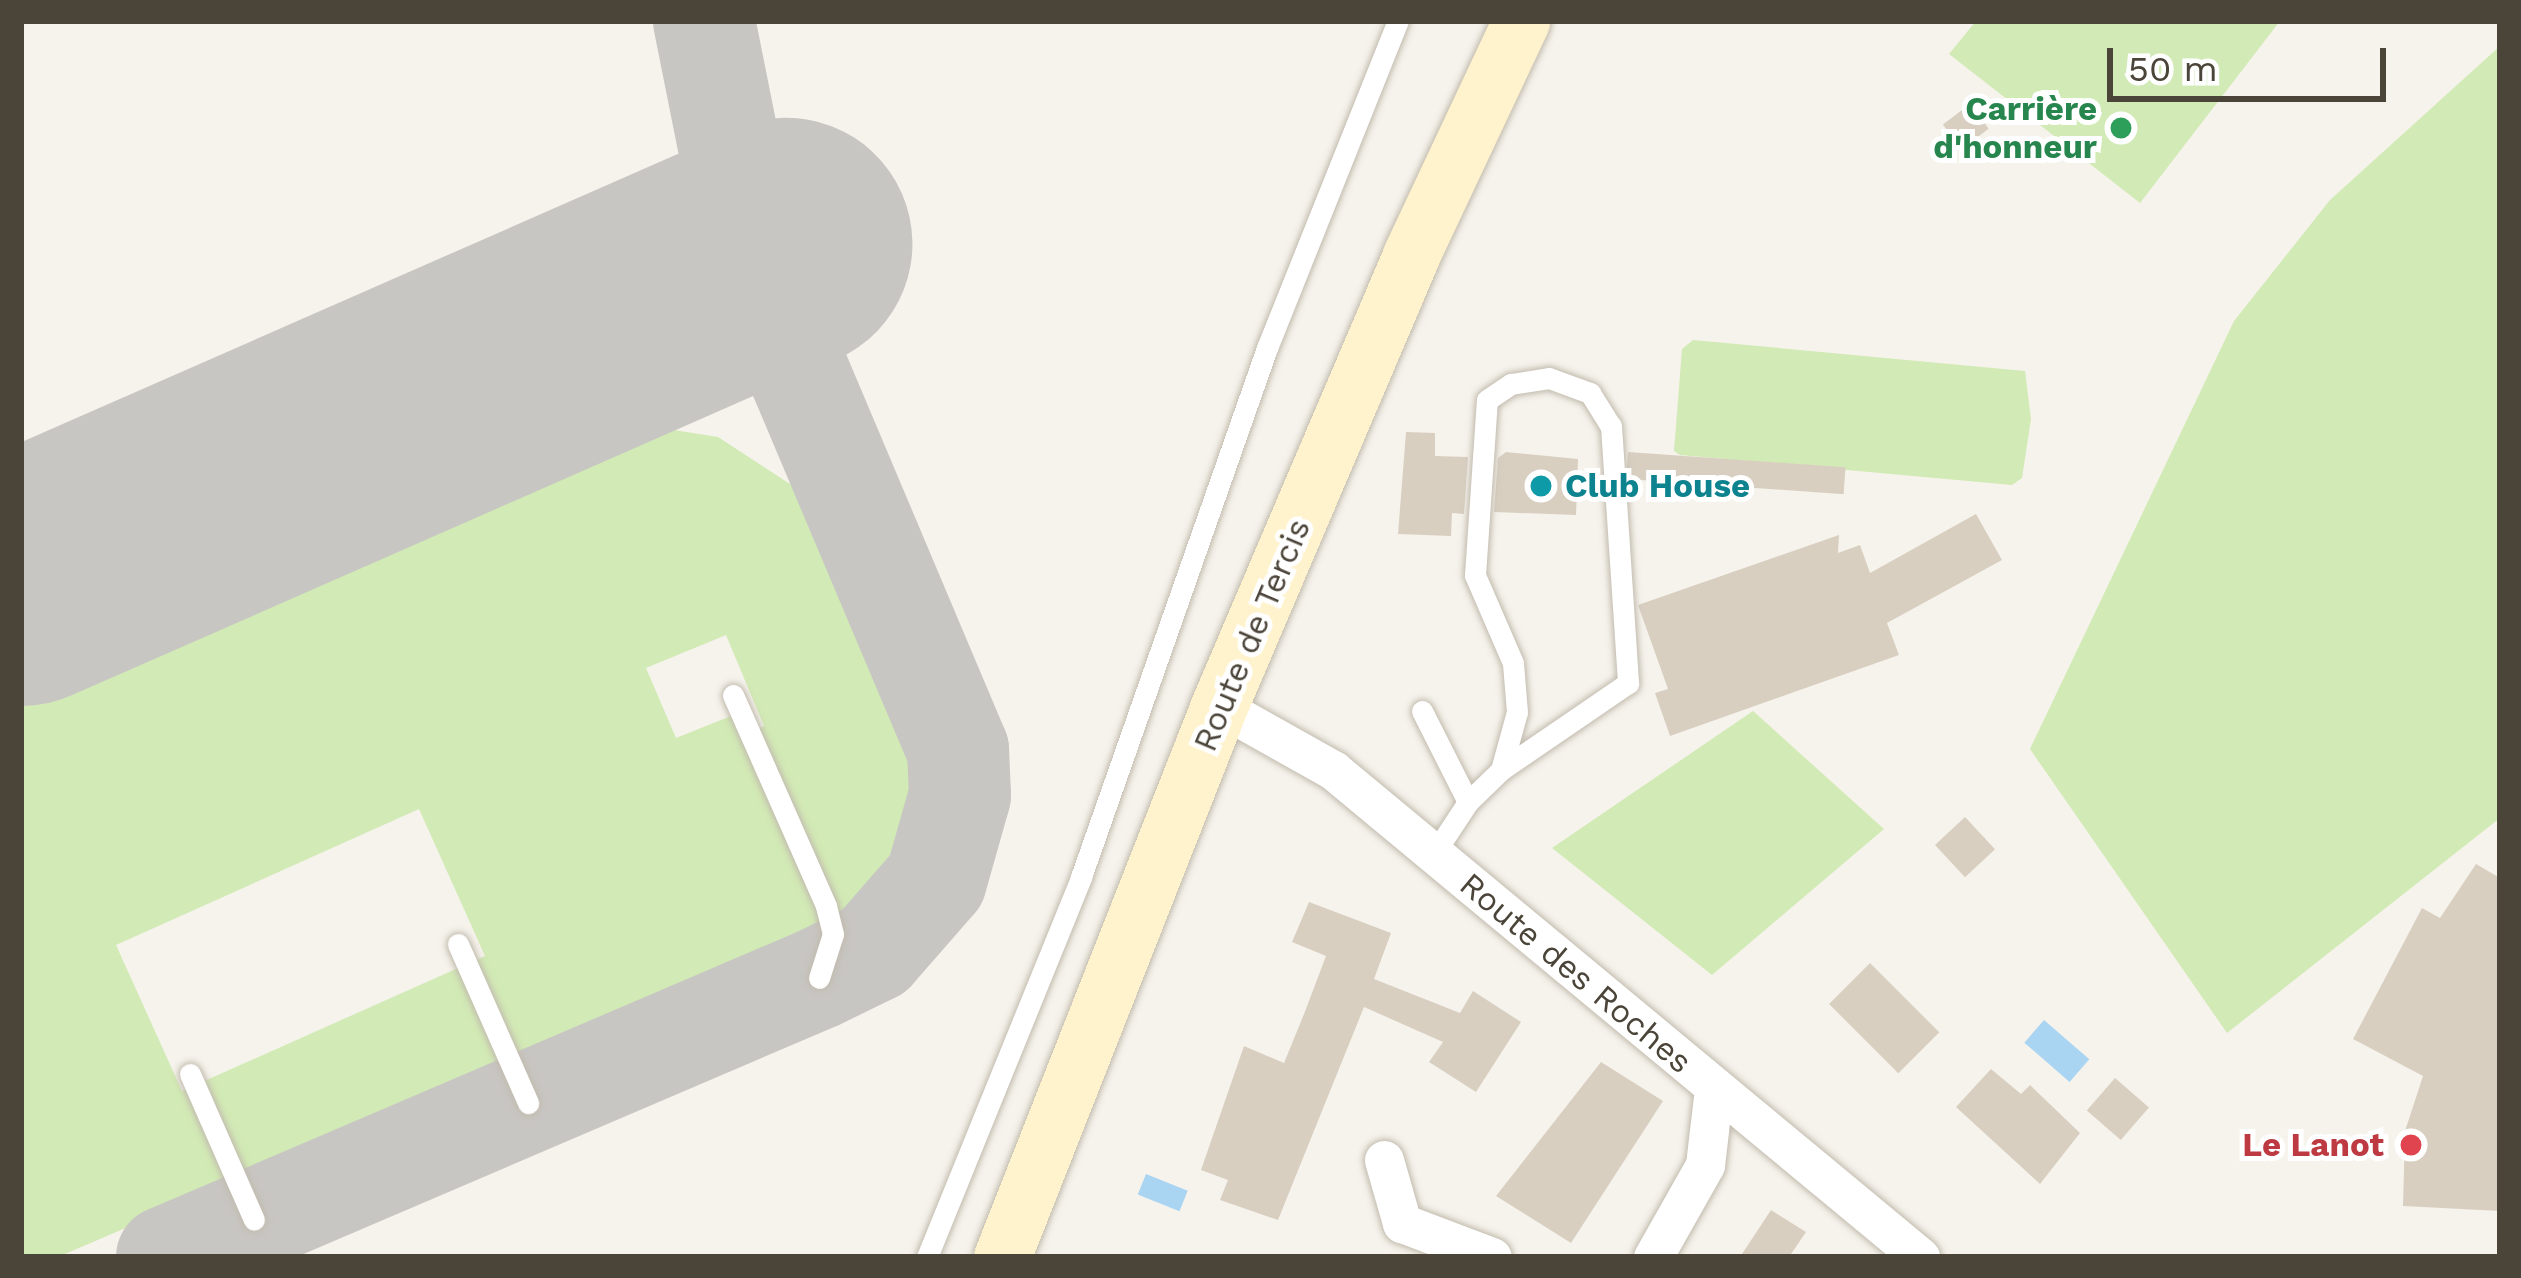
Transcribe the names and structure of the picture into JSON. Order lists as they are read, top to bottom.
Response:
{
  "streets": {
    "main road": ["Route de Tercis"],
    "street": ["Route des Roches"]
  },
  "crossings": [
    ["Route de Tercis", "Route des Roches"]
  ],
  "places": ["Carrière d'honneur", "Club House", "Le Lanot"],
  "scale_bar": "50 m"
}
